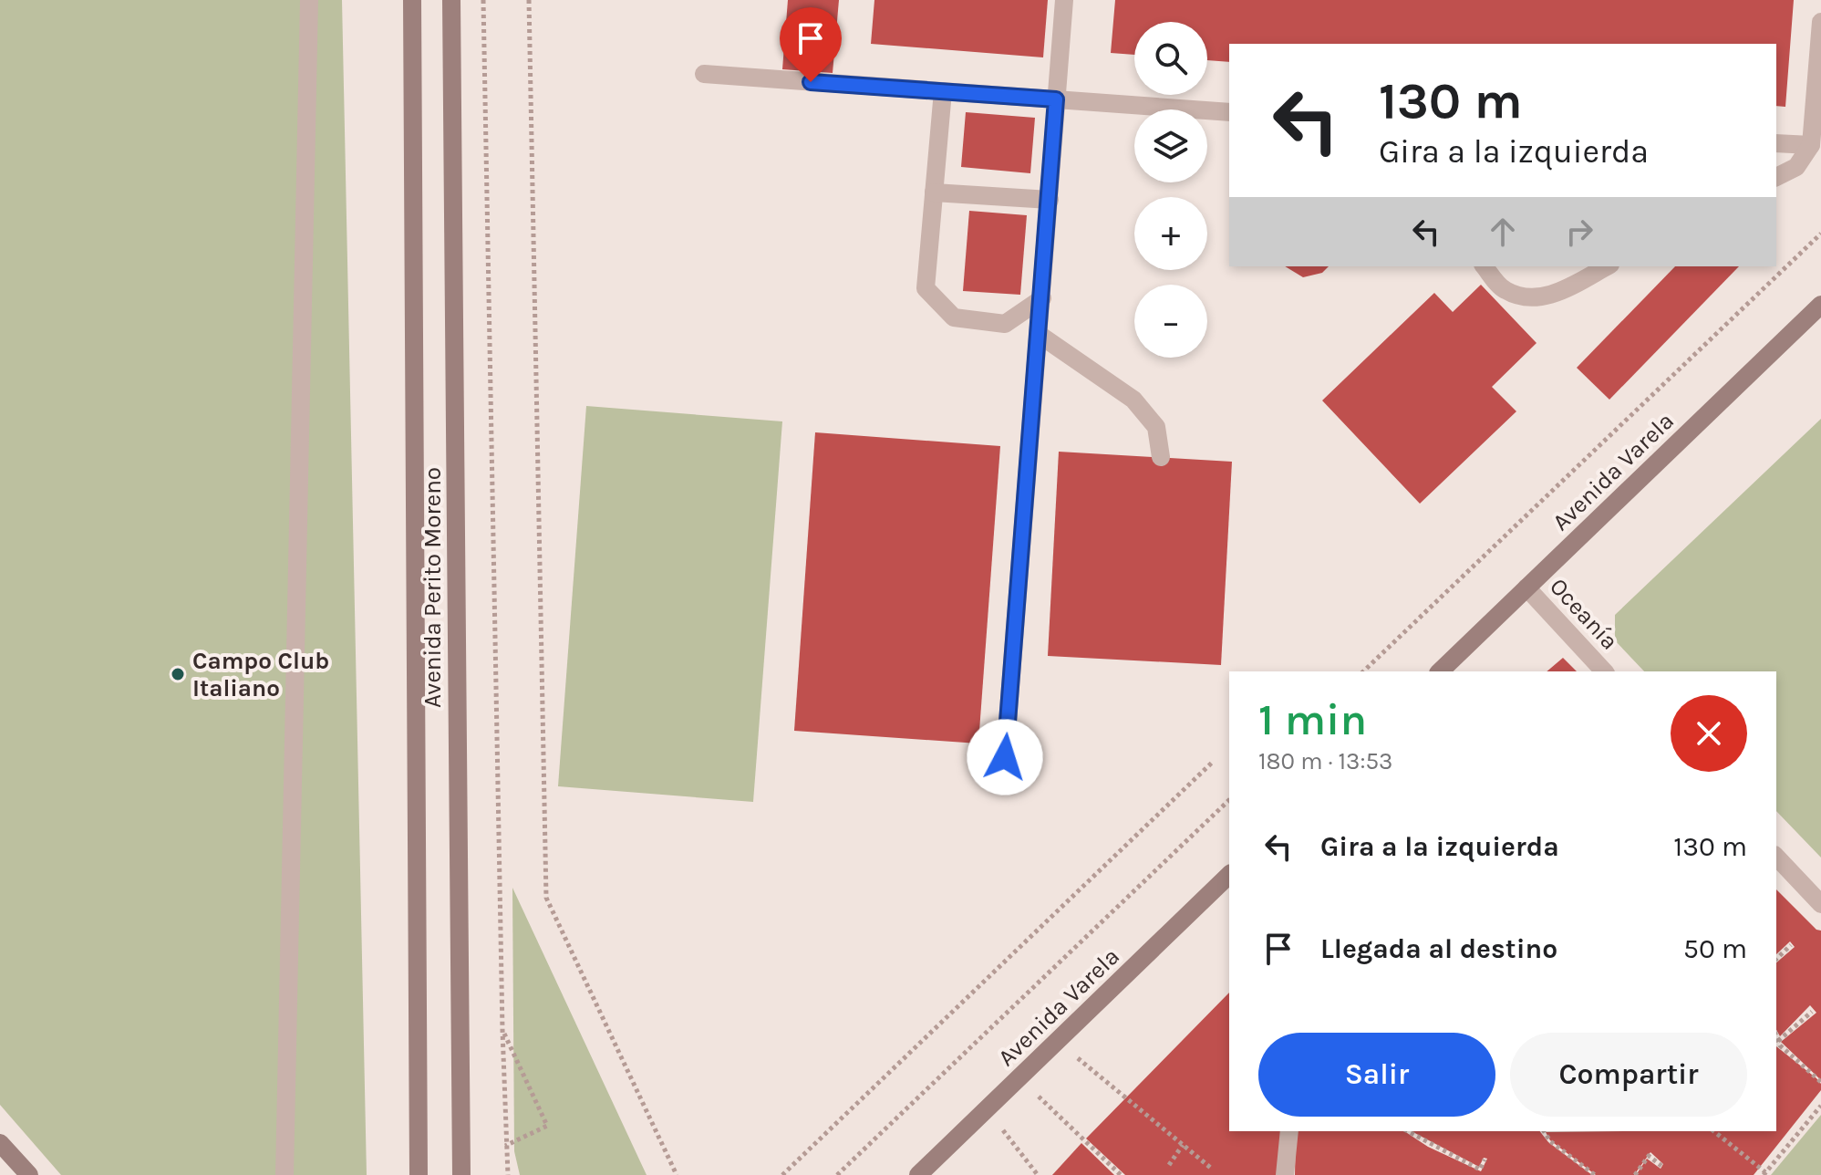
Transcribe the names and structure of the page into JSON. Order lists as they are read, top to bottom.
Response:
{
  "streets": {
    "main road": ["Avenida Varela", "Avenida Perito Moreno"],
    "street": ["Oceanía"]
  },
  "crossings": [
    ["Avenida Varela", "Oceanía"]
  ],
  "places": ["Campo Club Italiano"],
  "page": {
    "map_buttons": ["+", "−"],
    "turn": ["130 m", "Gira a la izquierda"],
    "heading": ["1 min", "180 m · 13:53"],
    "list": [
      {
        "name": "Gira a la izquierda",
        "value": "130 m"
      },
      {
        "name": "Llegada al destino",
        "value": "50 m"
      }
    ],
    "buttons": ["Salir", "Compartir"]
  }
}
